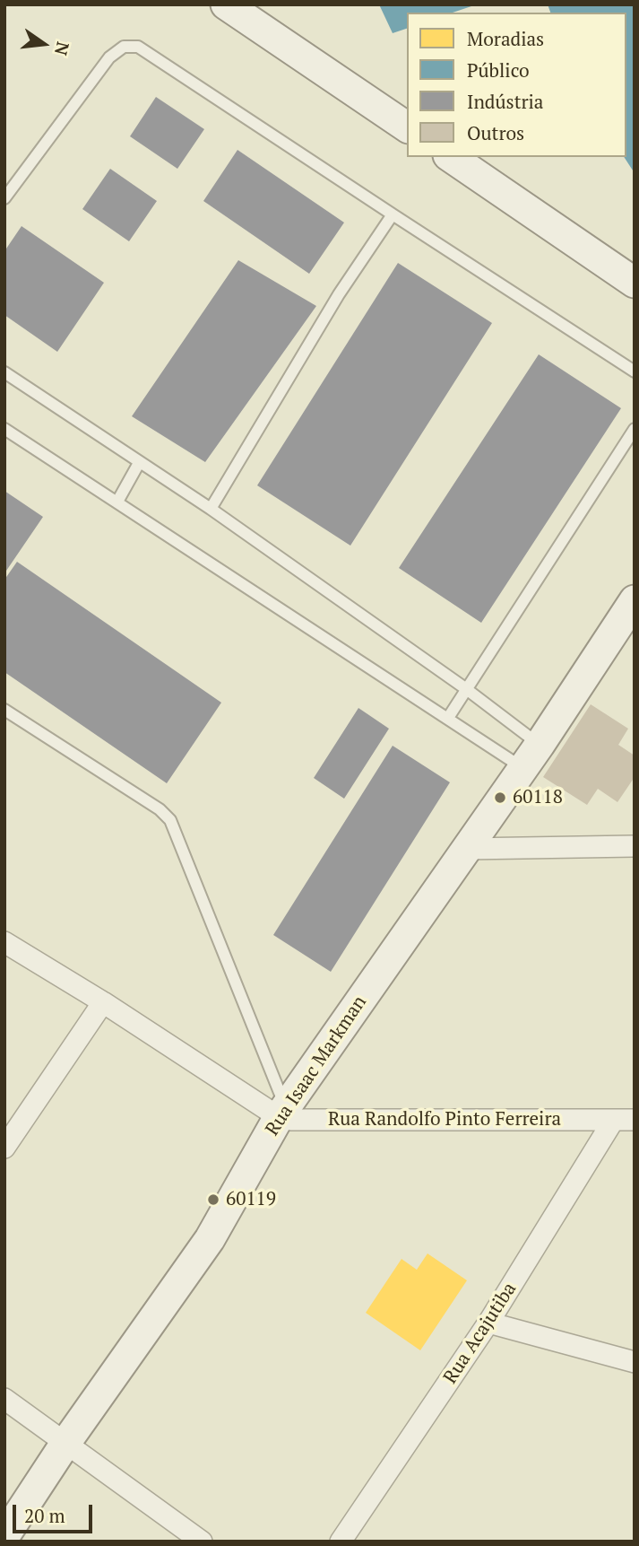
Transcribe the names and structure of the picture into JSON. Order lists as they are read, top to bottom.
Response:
{
  "streets": {
    "street": ["Rua Isaac Markman", "Rua Randolfo Pinto Ferreira", "Rua Acajutiba"]
  },
  "crossings": [
    ["Rua Isaac Markman", "Rua Randolfo Pinto Ferreira"],
    ["Rua Randolfo Pinto Ferreira", "Rua Acajutiba"]
  ],
  "places": ["60118", "60119"],
  "legend": [
    "Moradias",
    "Público",
    "Indústria",
    "Outros"
  ],
  "scale_bar": "20 m",
  "north": "right"
}
